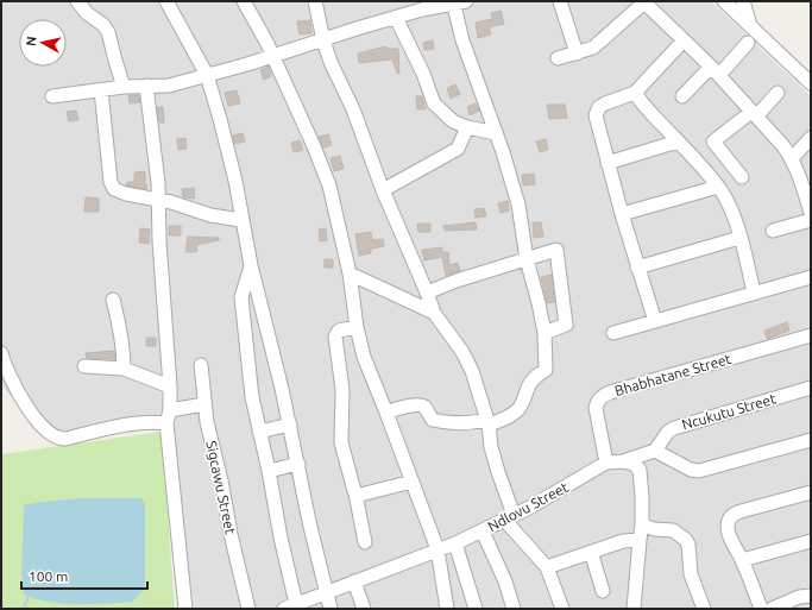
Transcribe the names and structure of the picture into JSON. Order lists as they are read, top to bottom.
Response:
{
  "streets": {
    "street": [
      "Bhabhatane Street",
      "Ncukutu Street",
      "Sigcawu Street",
      "Ndlovu Street"
    ]
  },
  "crossings": [
    ["Bhabhatane Street", "Ndlovu Street"]
  ],
  "scale_bar": "100 m",
  "north": "left"
}
